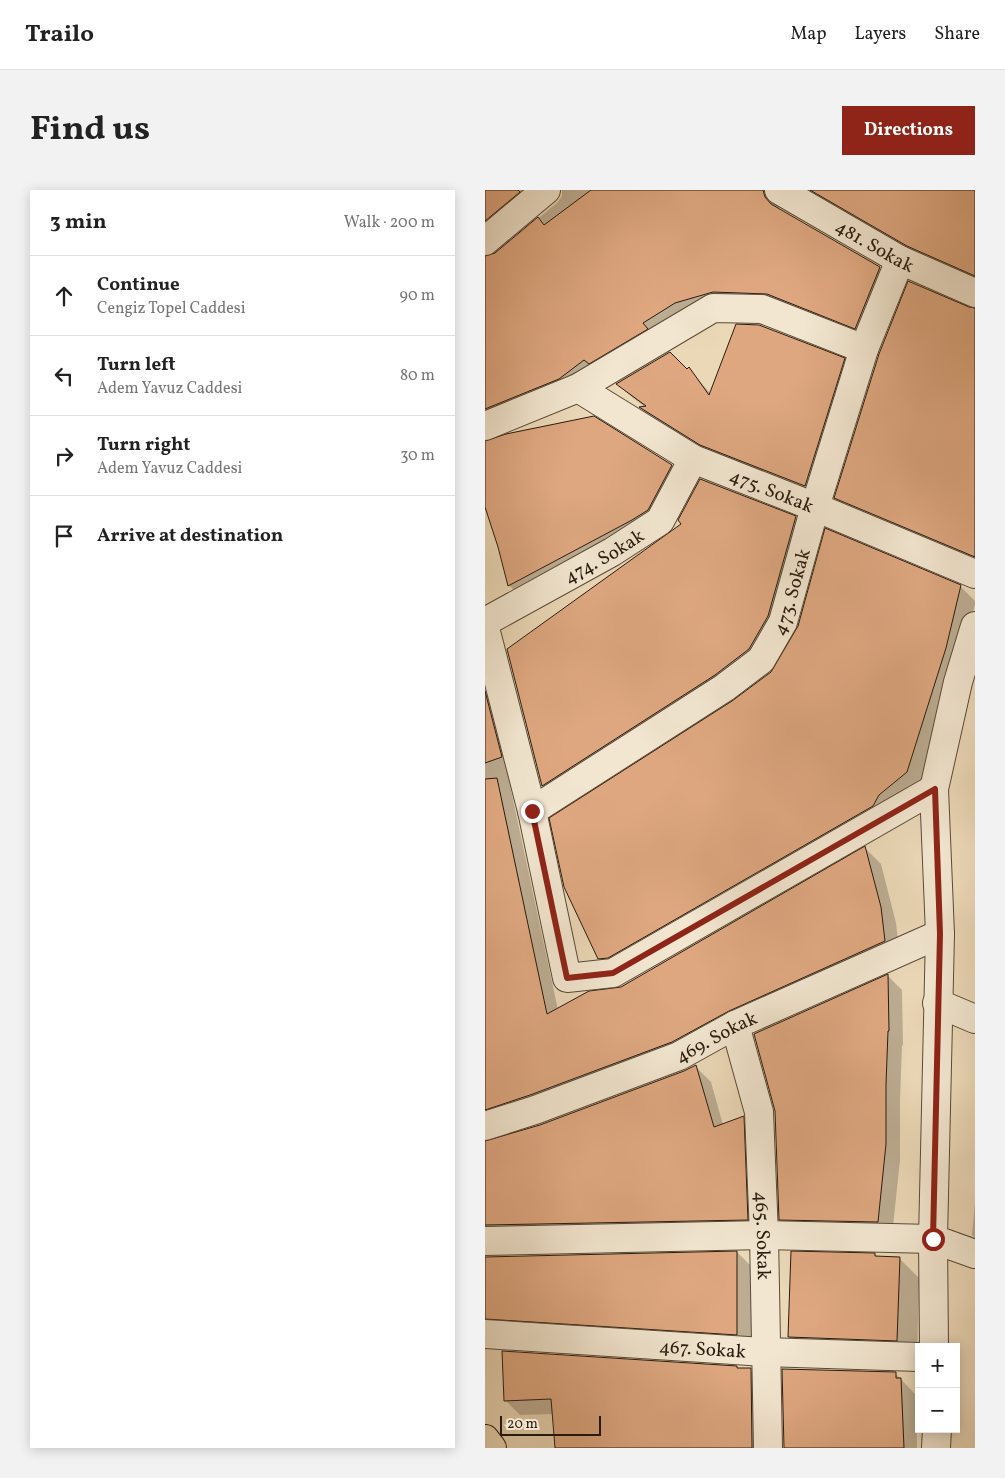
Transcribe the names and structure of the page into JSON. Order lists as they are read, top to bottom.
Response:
{
  "streets": {
    "street": [
      "481. Sokak",
      "475. Sokak",
      "474. Sokak",
      "473. Sokak",
      "469. Sokak",
      "465. Sokak",
      "467. Sokak"
    ]
  },
  "crossings": [
    ["481. Sokak", "473. Sokak"],
    ["475. Sokak", "474. Sokak"],
    ["475. Sokak", "473. Sokak"],
    ["469. Sokak", "465. Sokak"],
    ["465. Sokak", "467. Sokak"]
  ],
  "scale_bar": "20 m",
  "page": {
    "header": "Trailo",
    "nav": ["Map", "Layers", "Share"],
    "title": "Find us",
    "buttons": "Directions",
    "heading": ["3 min", "Walk · 200 m"],
    "list": [
      ["Continue", "Cengiz Topel Caddesi", "90 m"],
      ["Turn left", "Adem Yavuz Caddesi", "80 m"],
      ["Turn right", "Adem Yavuz Caddesi", "30 m"],
      "Arrive at destination"
    ],
    "map_buttons": ["+", "−"],
    "scale": "20 m"
  }
}
